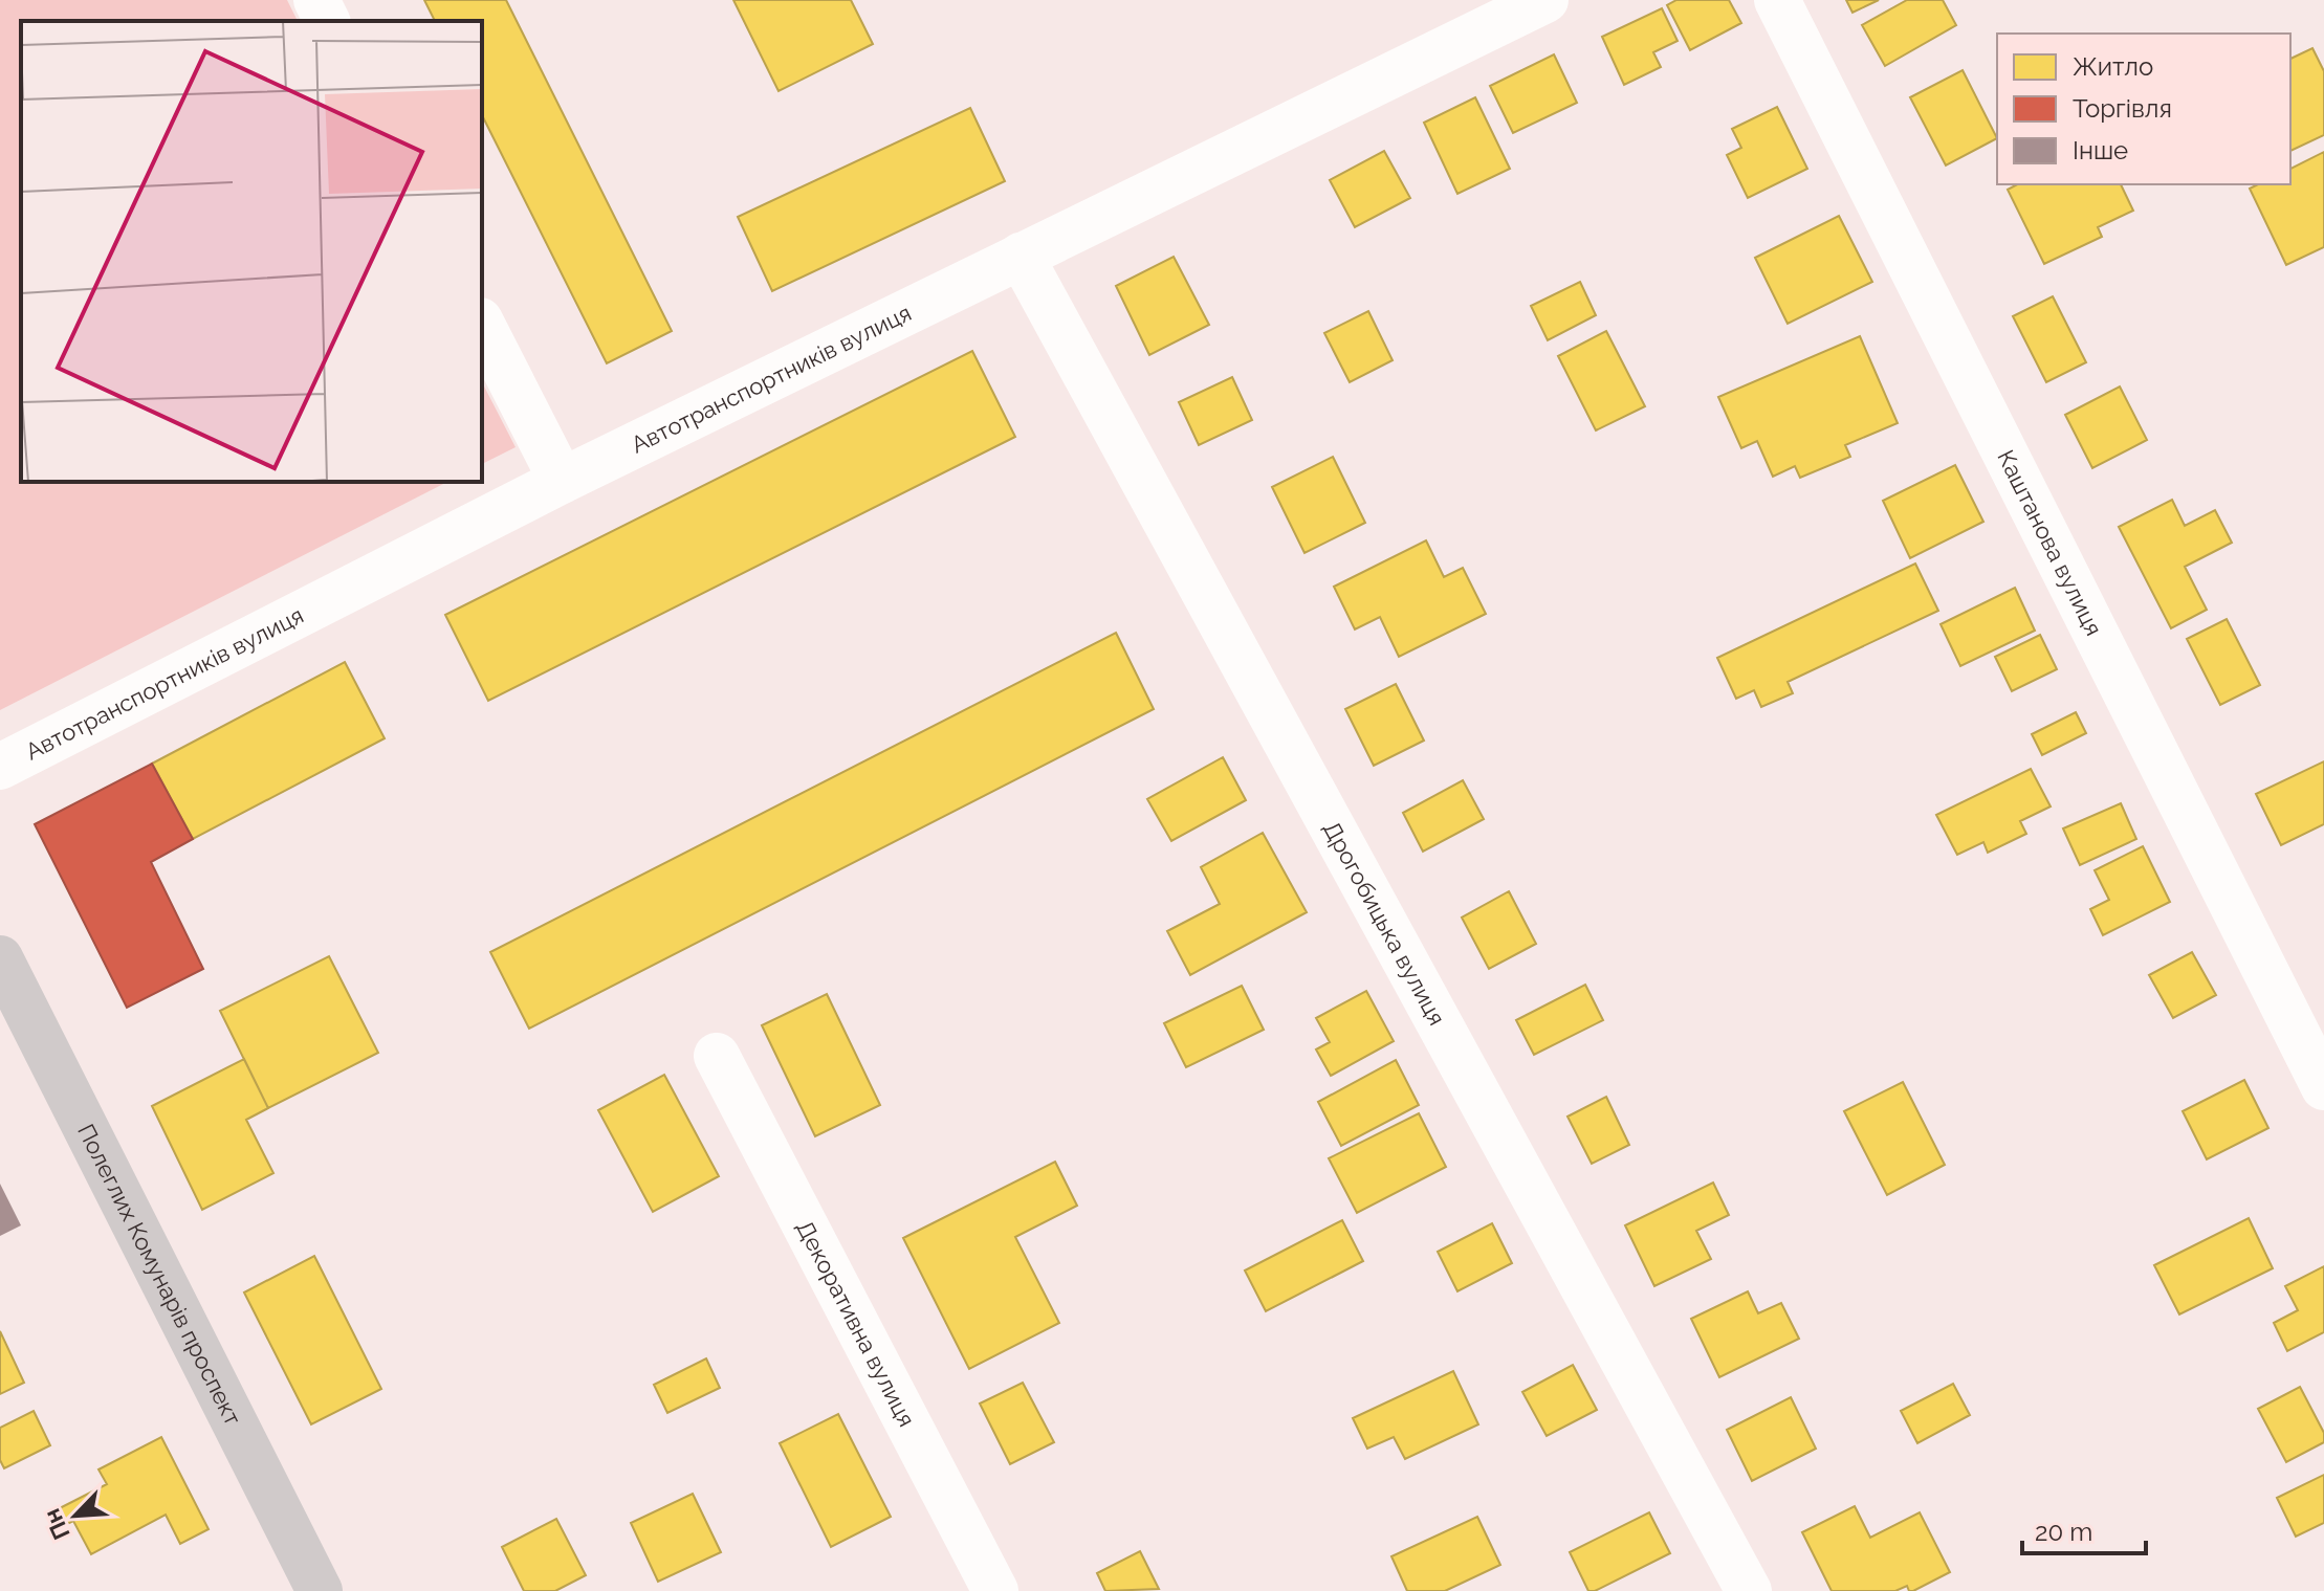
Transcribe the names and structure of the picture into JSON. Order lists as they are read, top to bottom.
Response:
{
  "streets": {
    "main road": ["Полеглих Комунарів проспект"],
    "street": [
      "Автотранспортників вулиця",
      "Каштанова вулиця",
      "Дрогобицька вулиця",
      "Декоративна вулиця"
    ]
  },
  "crossings": [
    ["Автотранспортників вулиця", "Дрогобицька вулиця"]
  ],
  "legend": ["Житло", "Торгівля", "Інше"],
  "scale_bar": "20 m",
  "north": "bottom left"
}
